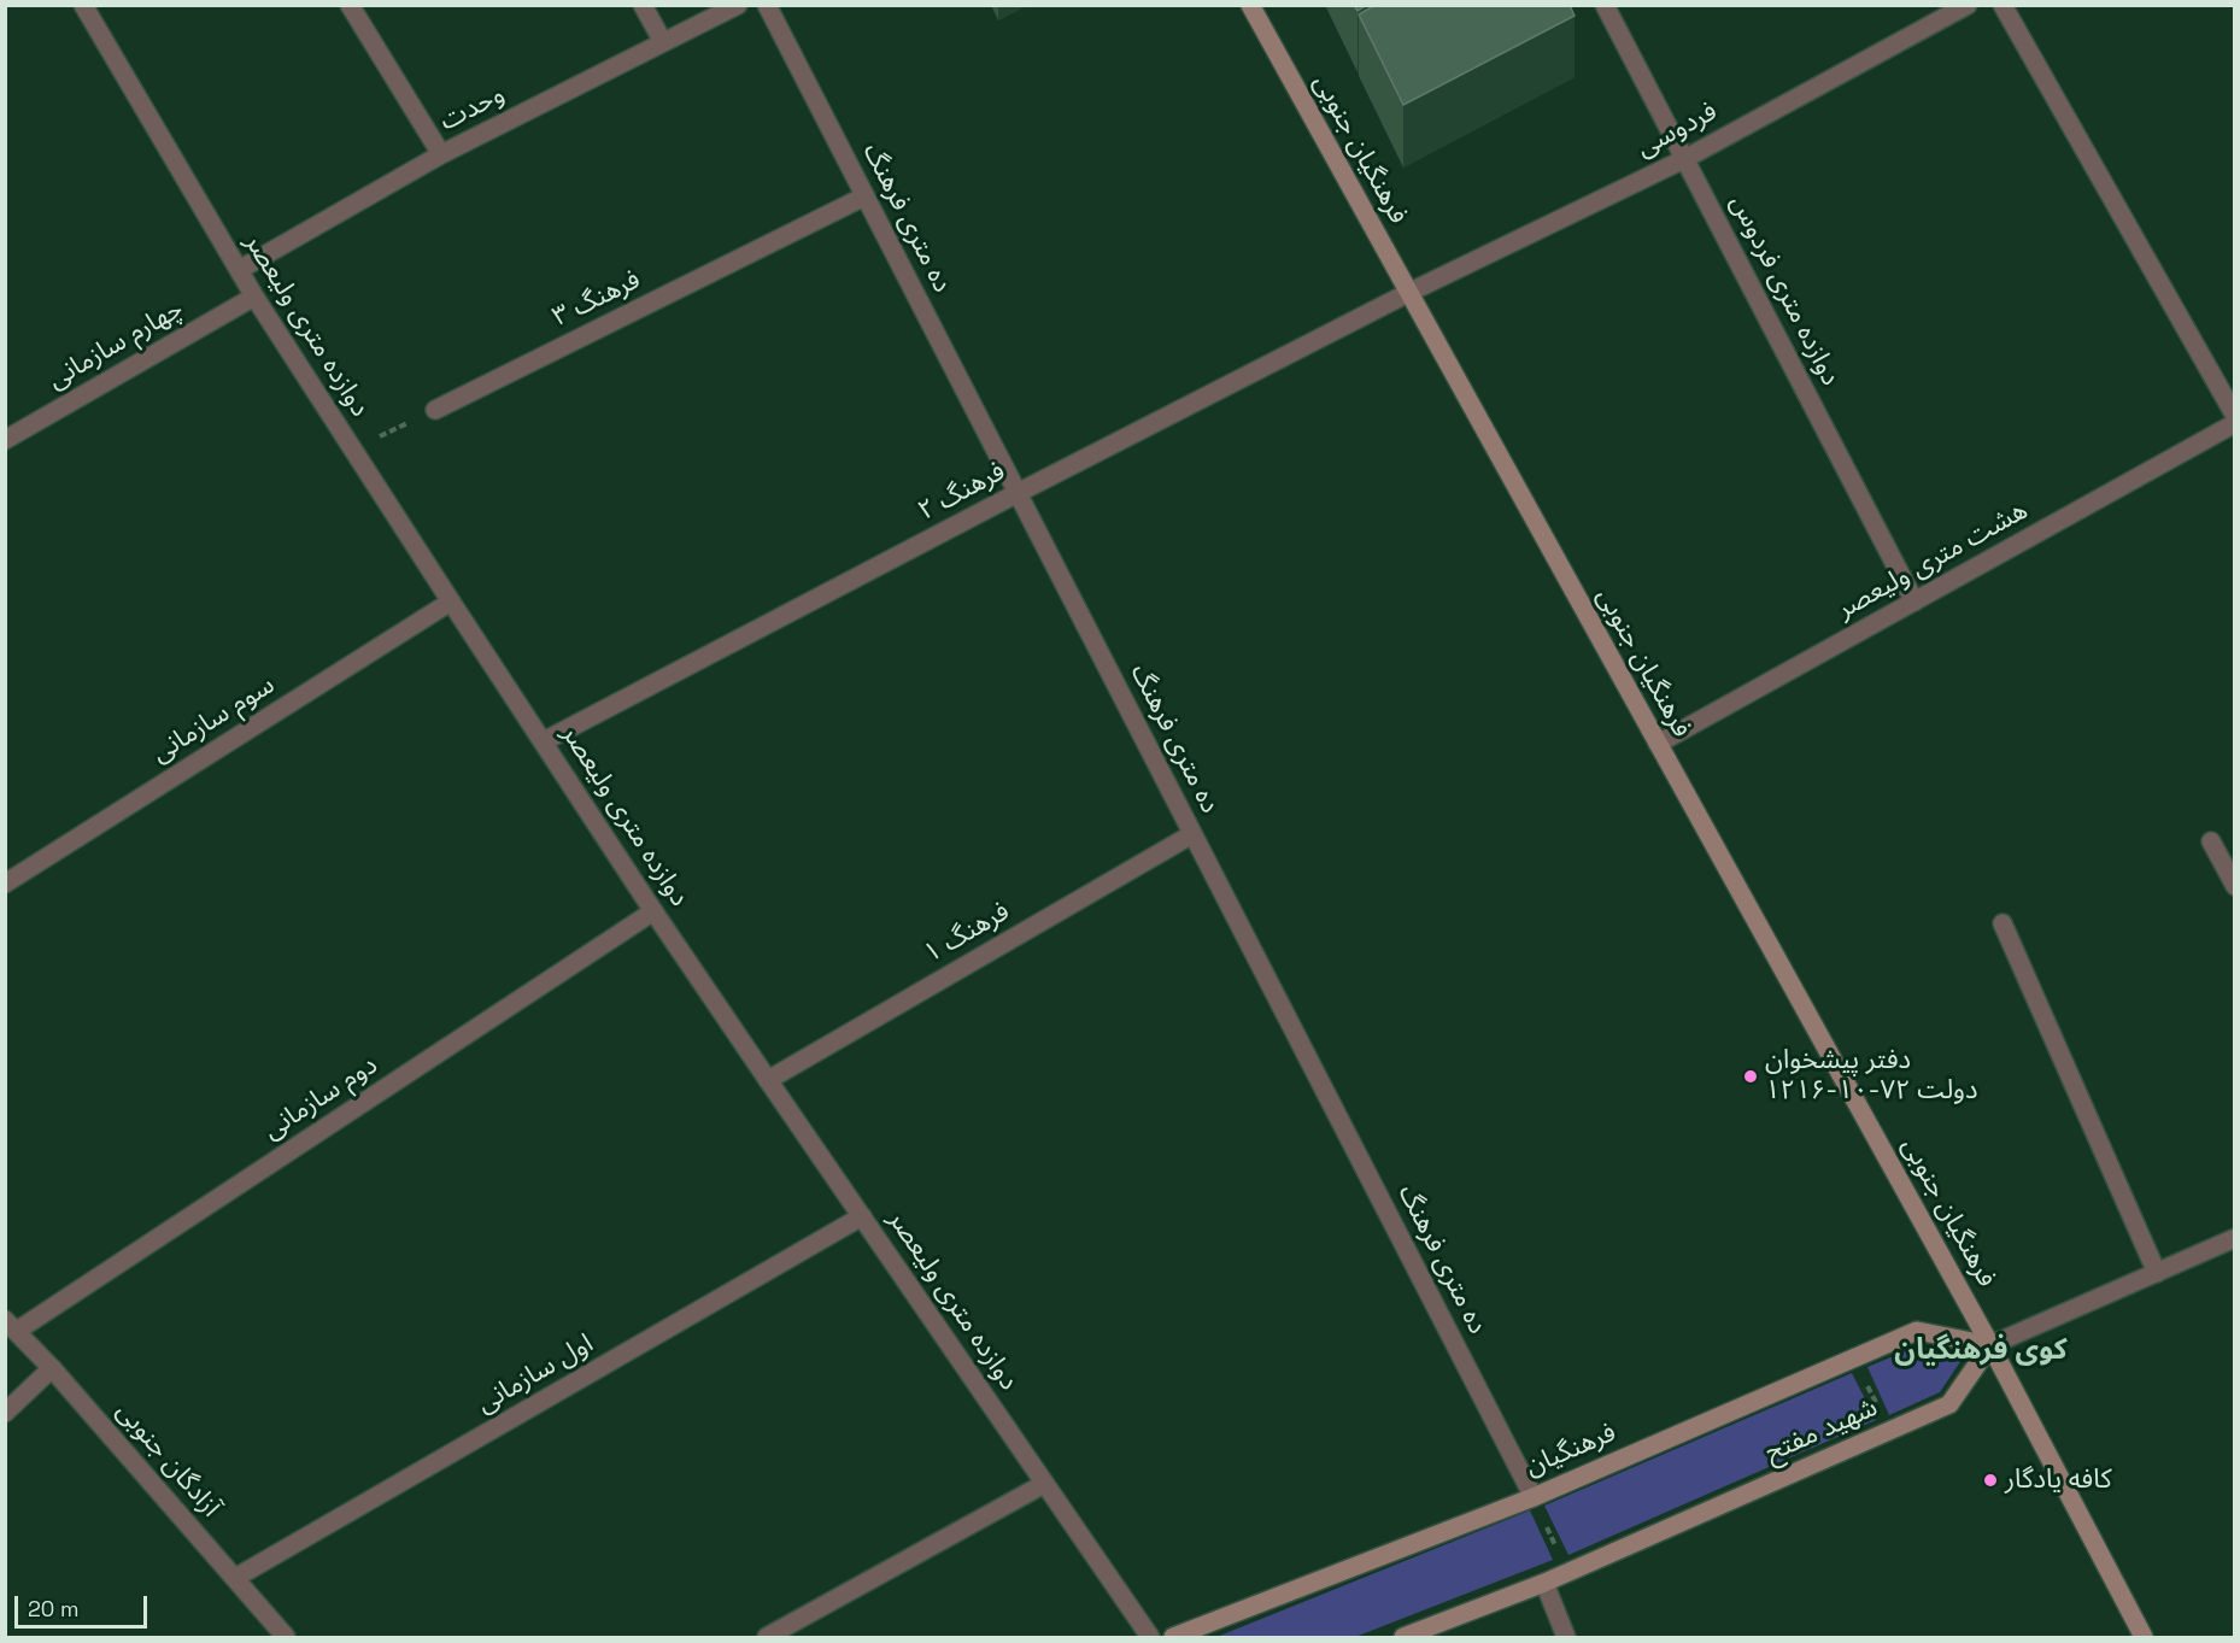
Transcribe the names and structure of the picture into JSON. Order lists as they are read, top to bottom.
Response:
{
  "streets": {
    "main road": ["فرهنگیان جنوبی", "شهید مفتح", "فرهنگیان"],
    "street": [
      "وحدت",
      "فردوسی",
      "ده متری فرهنگ",
      "دوازده متری فردوس",
      "فرهنگ ۳",
      "دوازده متری ولیعصر",
      "چهارم سازمانی",
      "فرهنگ ۲",
      "هشت متری ولیعصر",
      "سوم سازمانی",
      "فرهنگ ۱",
      "دوم سازمانی",
      "اول سازمانی",
      "آزادگان جنوبی"
    ]
  },
  "crossings": [
    ["وحدت", "دوازده متری ولیعصر"],
    ["فردوسی", "فرهنگیان جنوبی"],
    ["فردوسی", "دوازده متری فردوس"],
    ["فردوسی", "فرهنگ ۲"],
    ["فرهنگیان جنوبی", "فرهنگ ۲"],
    ["فرهنگیان جنوبی", "هشت متری ولیعصر"],
    ["فرهنگیان جنوبی", "شهید مفتح"],
    ["فرهنگیان جنوبی", "فرهنگیان"],
    ["ده متری فرهنگ", "فرهنگ ۳"],
    ["ده متری فرهنگ", "فرهنگ ۲"],
    ["ده متری فرهنگ", "فرهنگ ۱"],
    ["ده متری فرهنگ", "فرهنگیان"],
    ["دوازده متری فردوس", "هشت متری ولیعصر"],
    ["دوازده متری ولیعصر", "چهارم سازمانی"],
    ["دوازده متری ولیعصر", "فرهنگ ۲"],
    ["دوازده متری ولیعصر", "سوم سازمانی"],
    ["دوازده متری ولیعصر", "فرهنگ ۱"],
    ["دوازده متری ولیعصر", "دوم سازمانی"],
    ["دوازده متری ولیعصر", "اول سازمانی"],
    ["دوم سازمانی", "آزادگان جنوبی"],
    ["اول سازمانی", "آزادگان جنوبی"],
    ["شهید مفتح", "فرهنگیان"]
  ],
  "districts": ["کوی فرهنگیان"],
  "places": ["دفتر پیشخوان دولت ۷۲-۱۰-۱۲۱۶", "کافه یادگار"],
  "scale_bar": "20 m"
}
